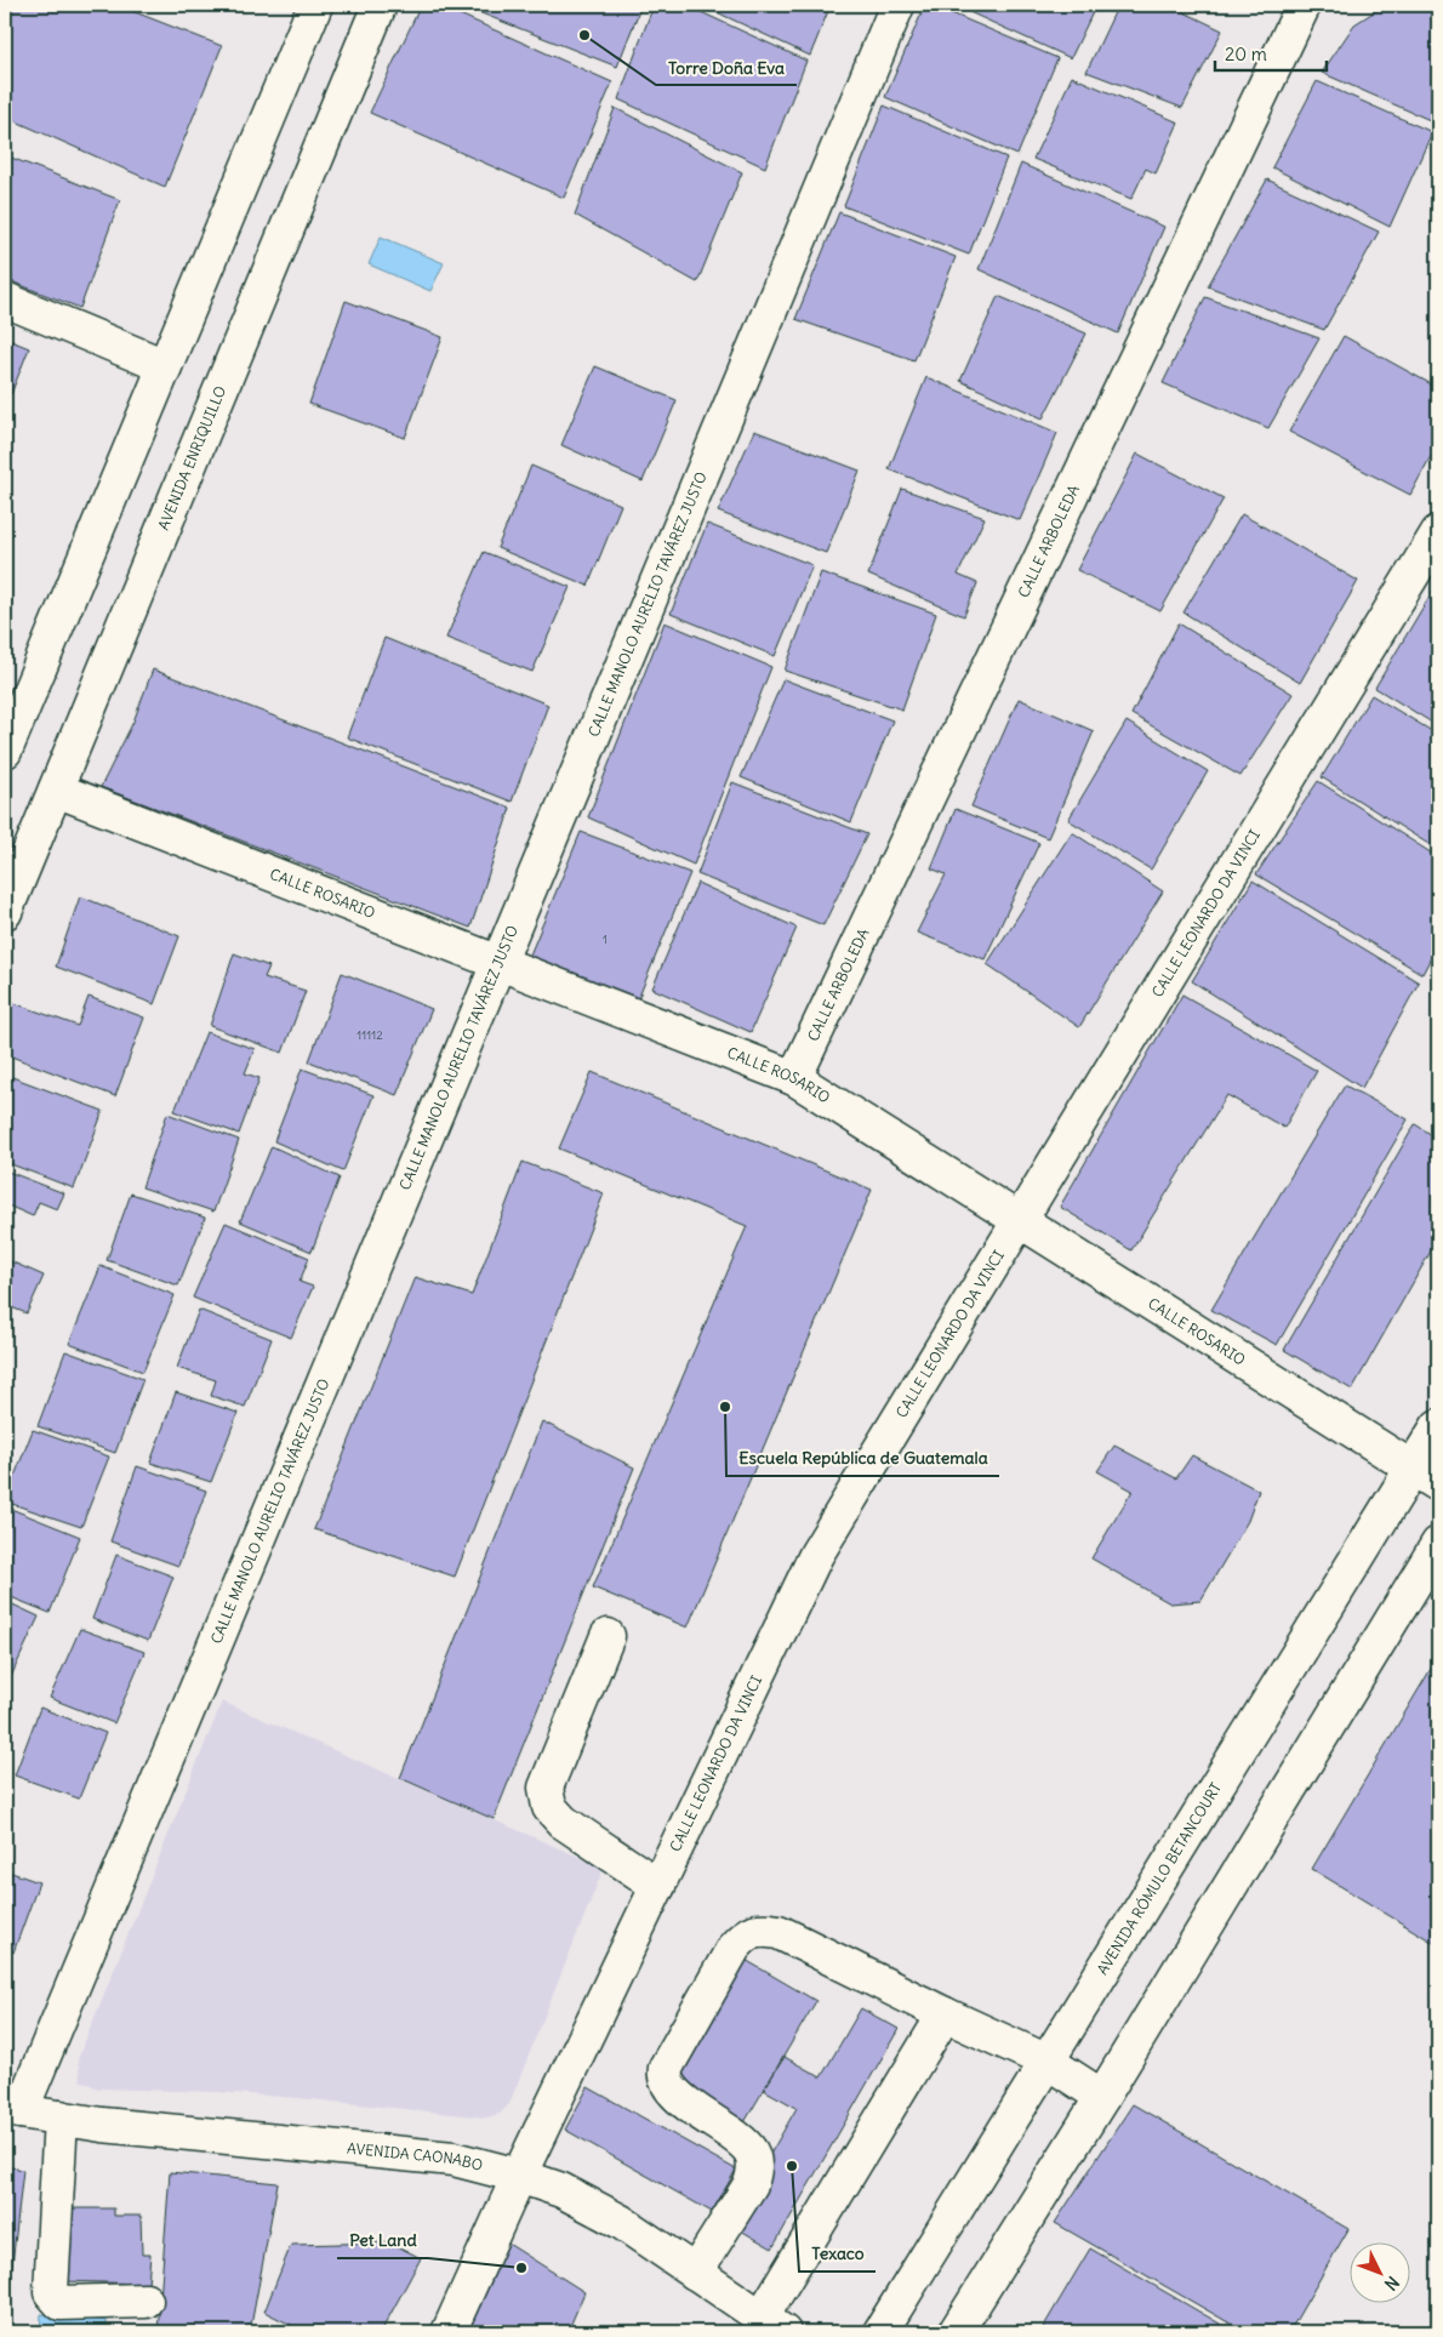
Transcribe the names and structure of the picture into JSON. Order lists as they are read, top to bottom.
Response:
{
  "streets": {
    "street": [
      "AVENIDA ENRIQUILLO",
      "CALLE ARBOLEDA",
      "CALLE MANOLO AURELIO TAVÁREZ JUSTO",
      "CALLE ROSARIO",
      "CALLE LEONARDO DA VINCI",
      "AVENIDA RÓMULO BETANCOURT",
      "AVENIDA CAONABO"
    ]
  },
  "crossings": [
    ["AVENIDA ENRIQUILLO", "CALLE ROSARIO"],
    ["CALLE ARBOLEDA", "CALLE ROSARIO"],
    ["CALLE MANOLO AURELIO TAVÁREZ JUSTO", "CALLE ROSARIO"],
    ["CALLE MANOLO AURELIO TAVÁREZ JUSTO", "AVENIDA CAONABO"],
    ["CALLE ROSARIO", "CALLE LEONARDO DA VINCI"],
    ["CALLE ROSARIO", "AVENIDA RÓMULO BETANCOURT"],
    ["CALLE LEONARDO DA VINCI", "AVENIDA CAONABO"]
  ],
  "places": [
    "Torre Doña Eva",
    "Escuela República de Guatemala",
    "Texaco",
    "Pet Land"
  ],
  "house_numbers": ["1", "11112"],
  "scale_bar": "20 m",
  "north": "bottom right"
}
